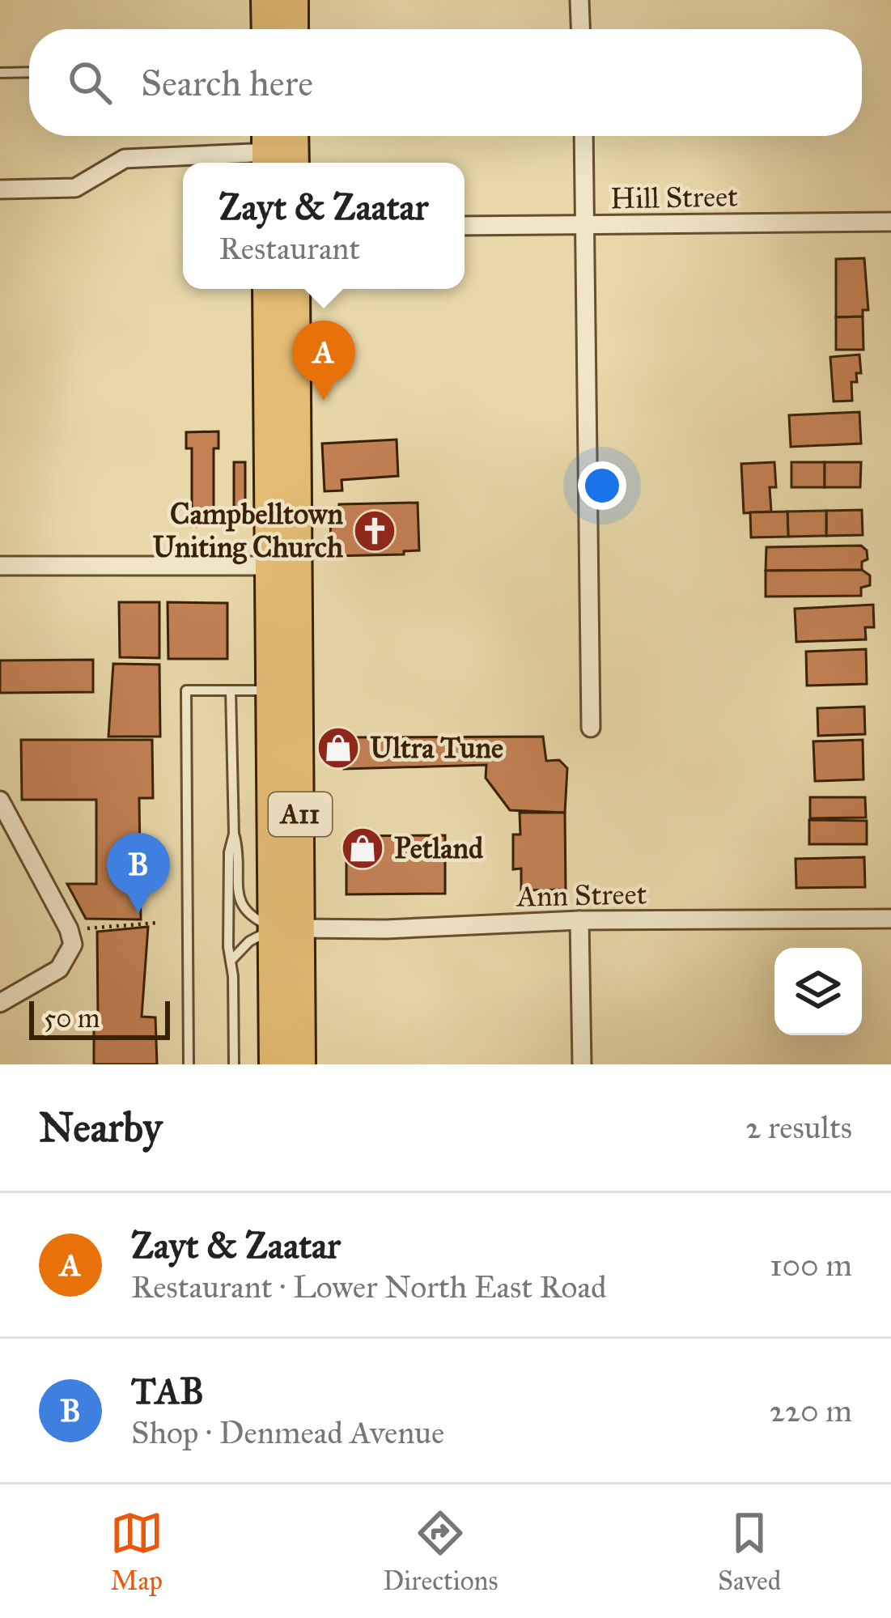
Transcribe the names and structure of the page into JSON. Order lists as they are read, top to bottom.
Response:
{
  "streets": {
    "main road": ["A11"],
    "street": ["Hill Street", "Ann Street"]
  },
  "crossings": [
    ["A11", "Ann Street"]
  ],
  "places": {
    "church": ["Campbelltown Uniting Church"],
    "shop": ["Ultra Tune", "Petland"]
  },
  "scale_bar": "50 m",
  "page": {
    "search": "Search here",
    "popup": ["Zayt & Zaatar", "Restaurant"],
    "pins": ["A", "B"],
    "scale": "50 m",
    "heading": ["Nearby", "2 results"],
    "list": [
      {
        "mark": "A",
        "name": "Zayt & Zaatar",
        "note": "Restaurant · Lower North East Road",
        "value": "100 m"
      },
      {
        "mark": "B",
        "name": "TAB",
        "note": "Shop · Denmead Avenue",
        "value": "220 m"
      }
    ],
    "nav": ["Map", "Directions", "Saved"]
  }
}
